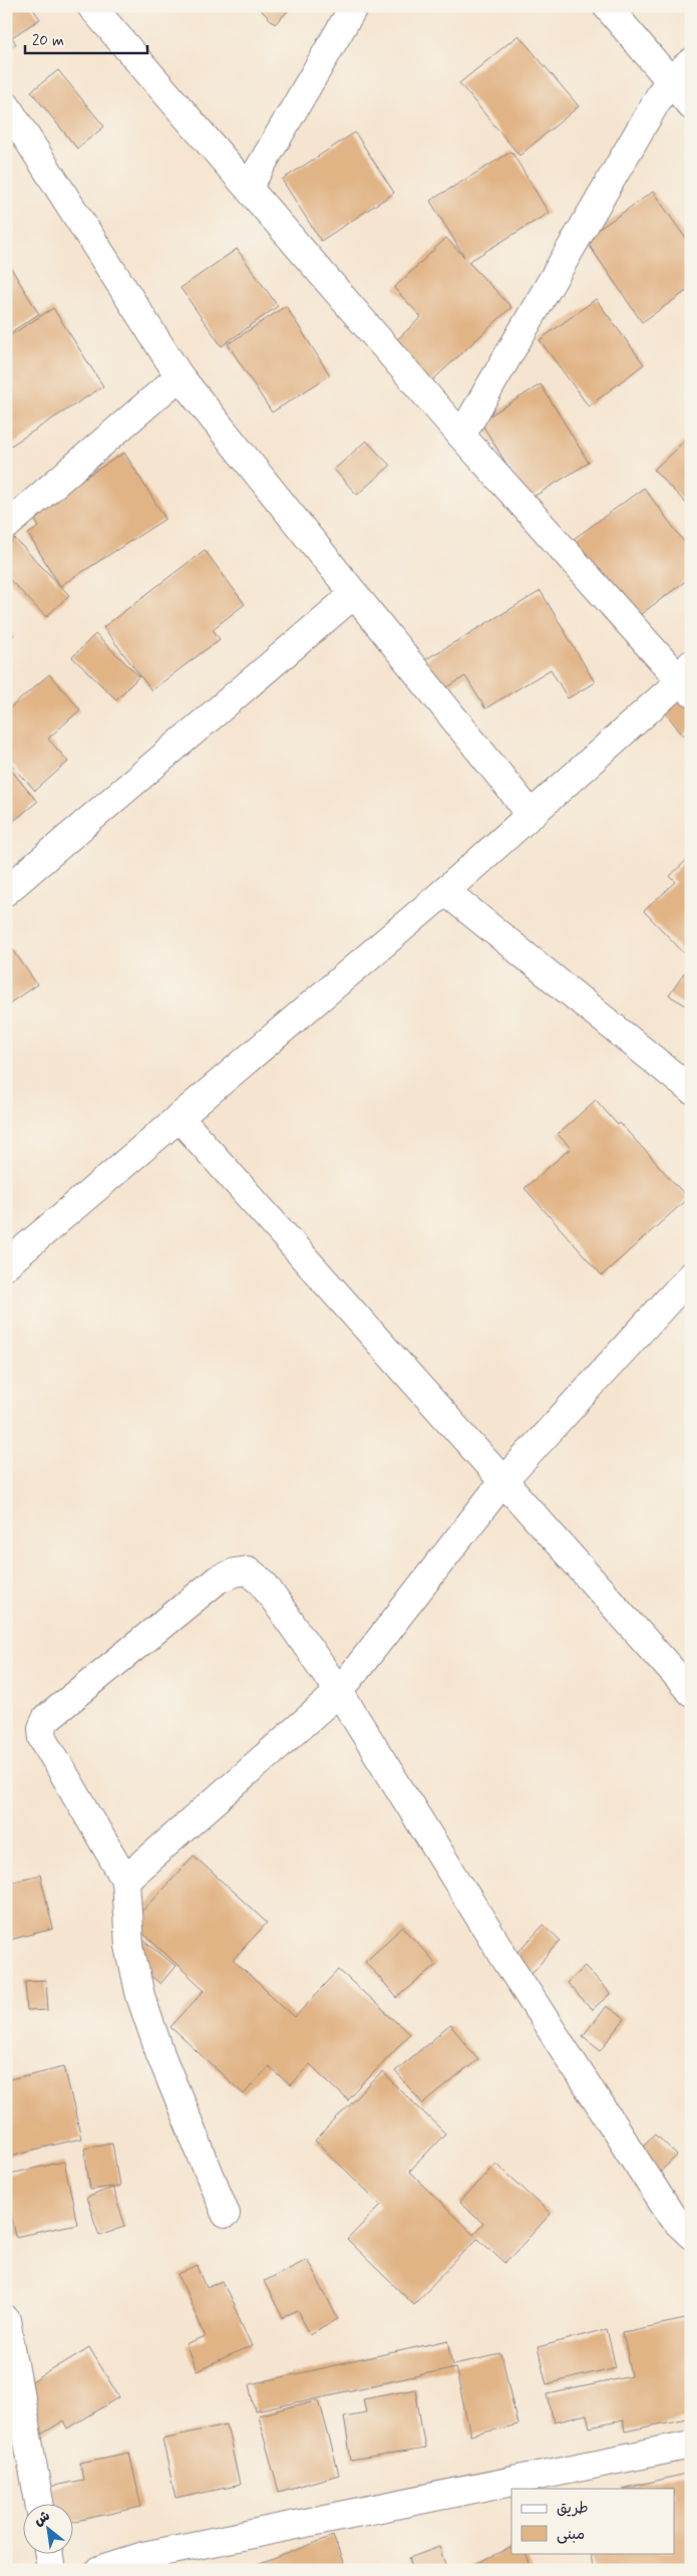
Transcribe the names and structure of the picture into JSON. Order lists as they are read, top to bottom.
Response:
{
  "legend": ["طريق", "مبنى"],
  "scale_bar": "20 m",
  "north": "top left"
}
